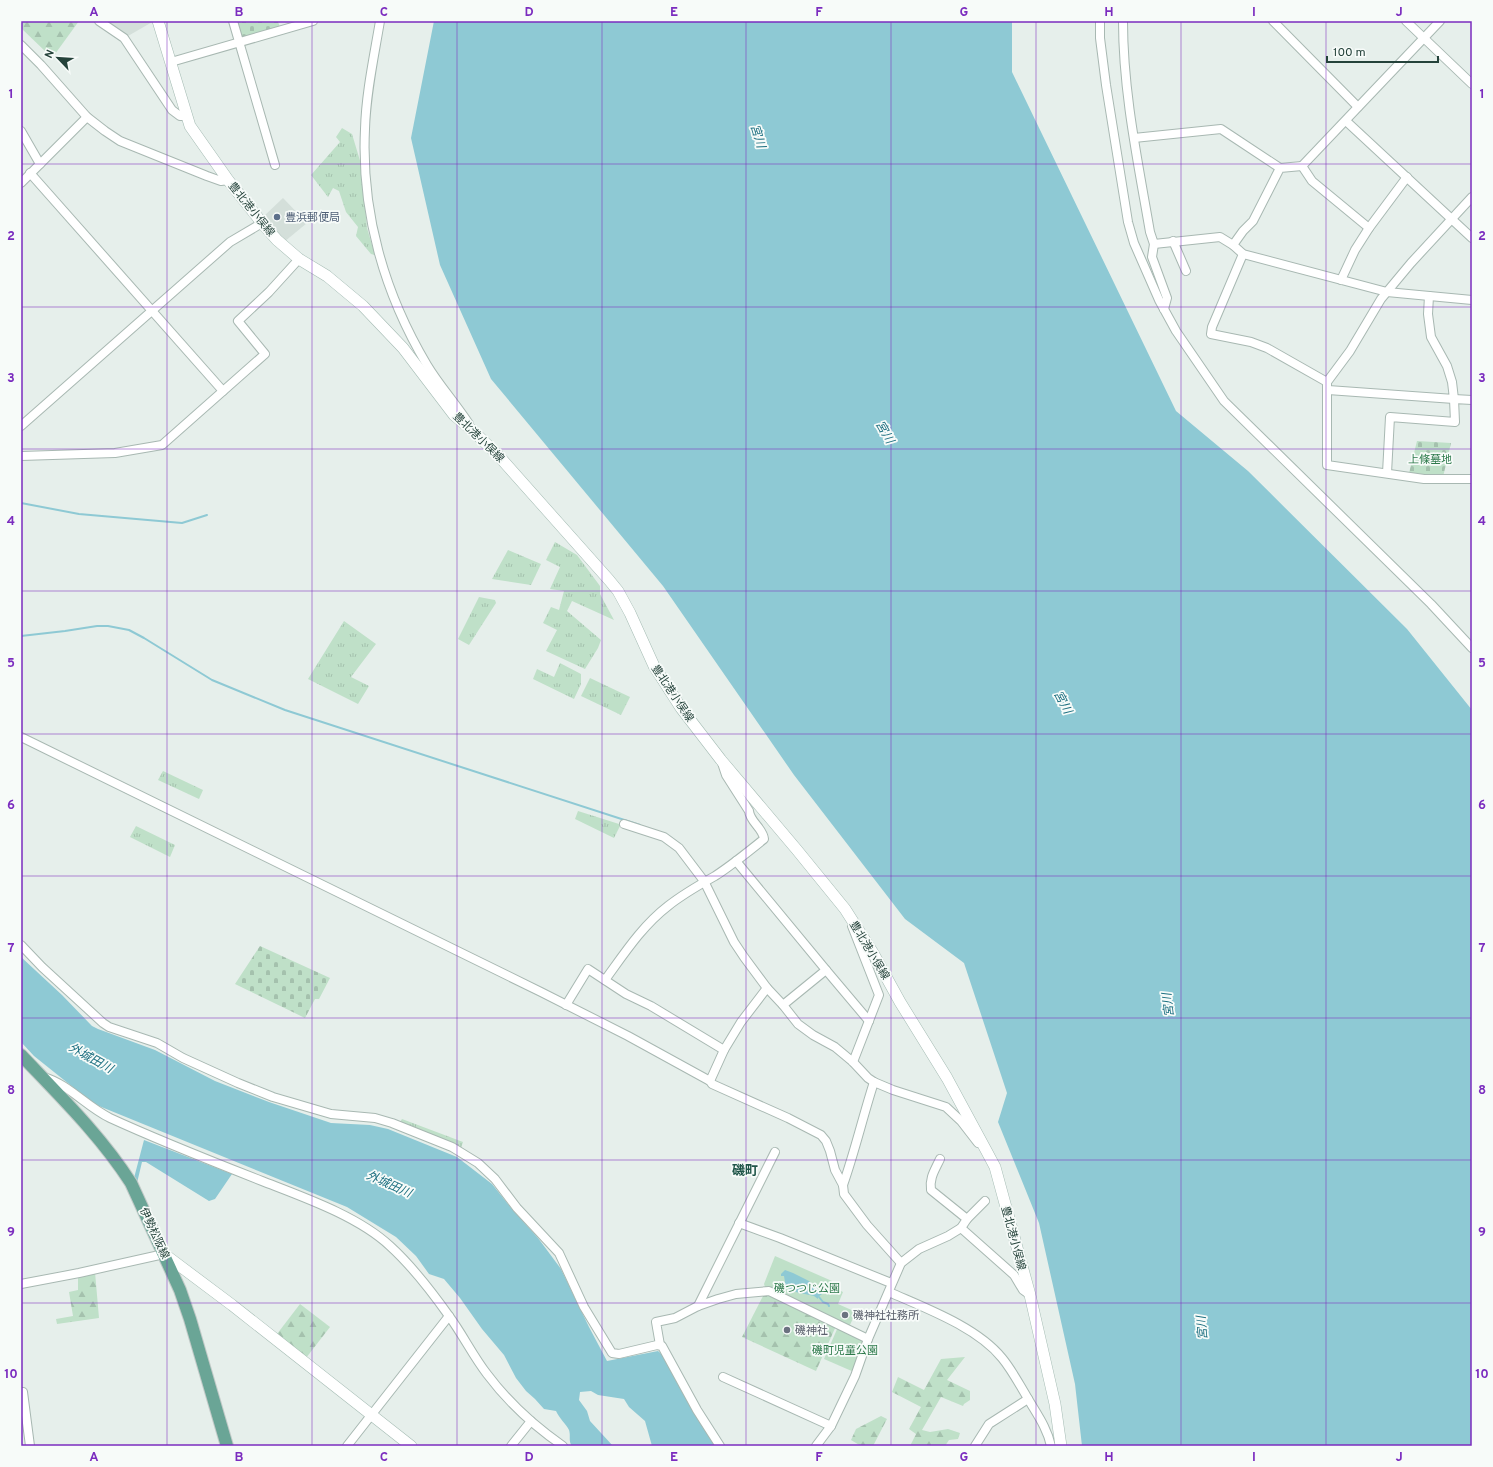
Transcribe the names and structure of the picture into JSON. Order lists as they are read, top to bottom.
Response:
{
  "streets": {
    "main road": ["豊北港小俣線", "伊勢松阪線"]
  },
  "districts": ["磯町"],
  "water": ["宮川", "外城田川"],
  "parks": ["上條墓地", "磯つつじ公園", "磯町児童公園"],
  "places": ["豊浜郵便局", "磯神社社務所", "磯神社"],
  "scale_bar": "100 m",
  "north": "top left",
  "grid": {
    "columns": [
      "A",
      "B",
      "C",
      "D",
      "E",
      "F",
      "G",
      "H",
      "I",
      "J"
    ],
    "rows": [
      "1",
      "2",
      "3",
      "4",
      "5",
      "6",
      "7",
      "8",
      "9",
      "10"
    ]
  }
}
